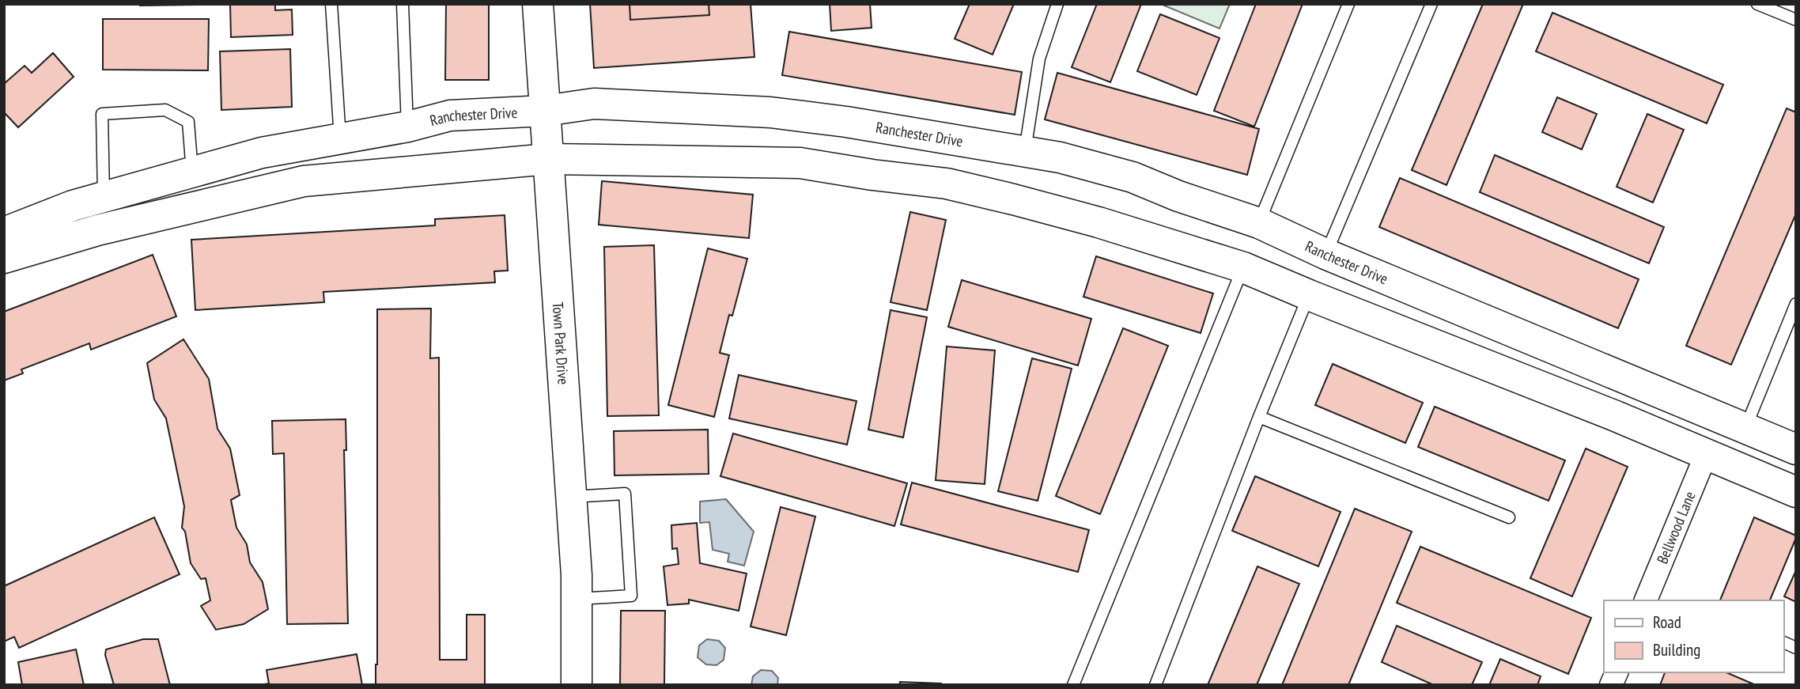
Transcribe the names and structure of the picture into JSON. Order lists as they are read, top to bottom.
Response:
{
  "streets": {
    "street": ["Ranchester Drive", "Town Park Drive", "Bellwood Lane"]
  },
  "crossings": [
    ["Ranchester Drive", "Town Park Drive"]
  ],
  "legend": ["Road", "Building"]
}
